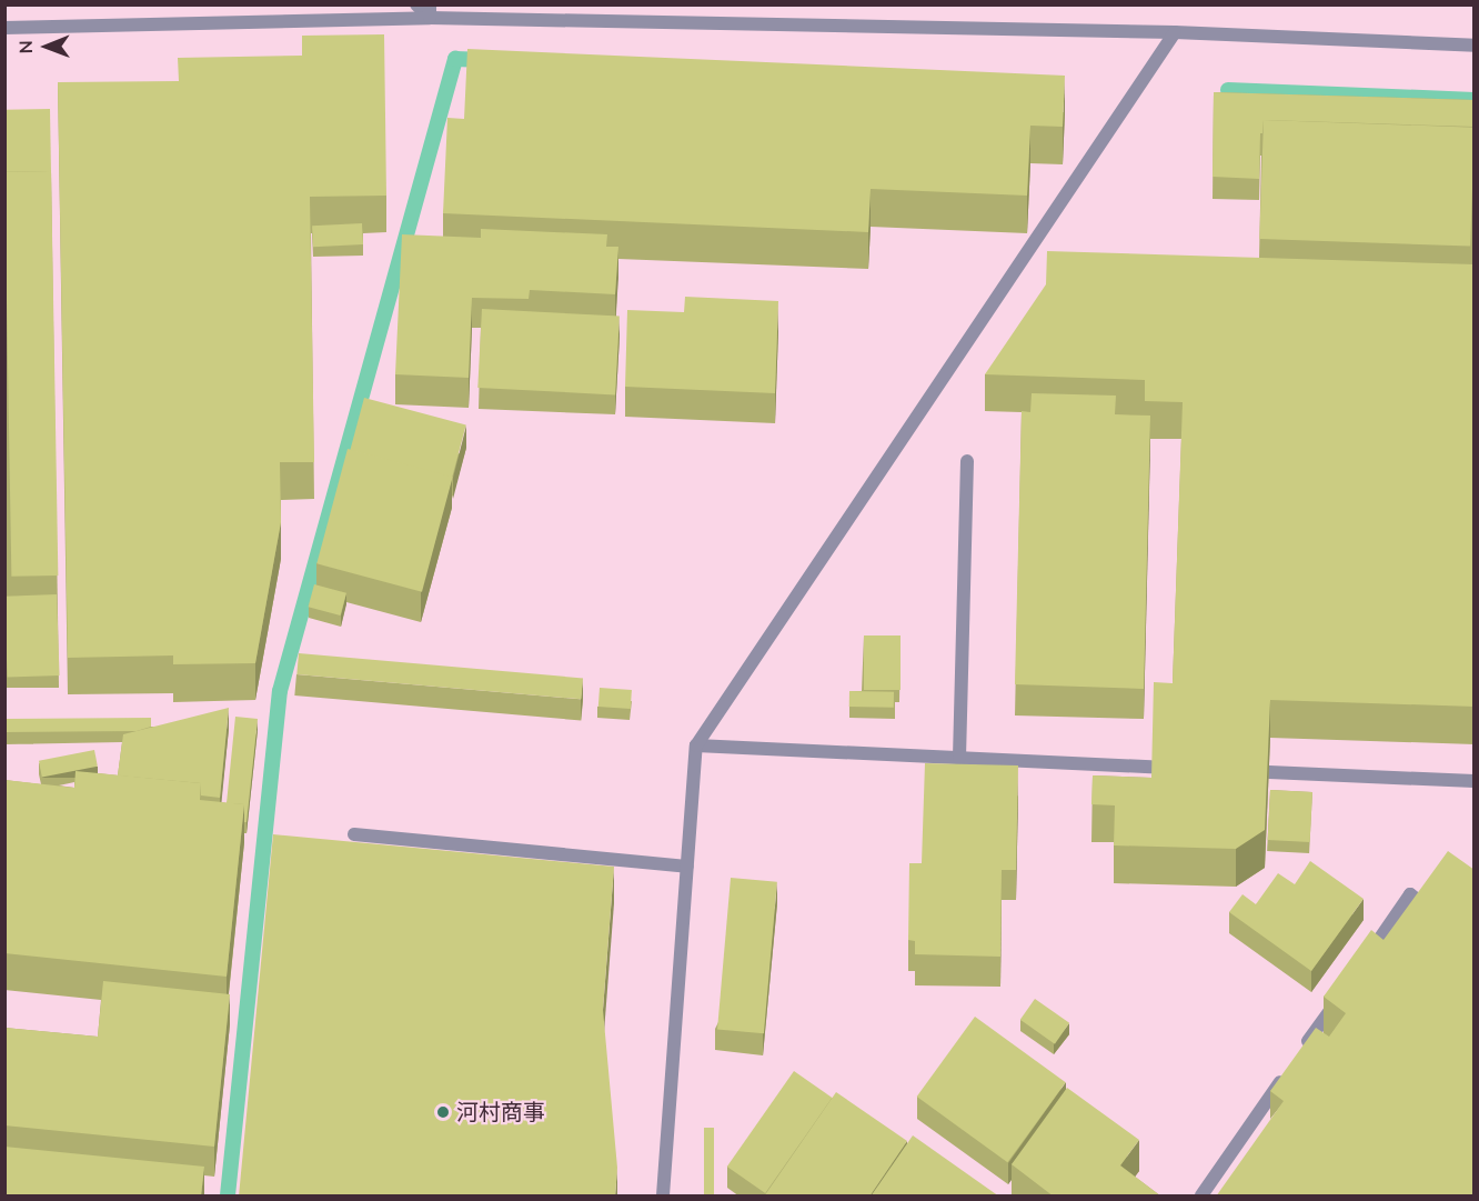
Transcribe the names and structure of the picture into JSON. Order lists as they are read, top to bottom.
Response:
{
  "places": ["河村商事"],
  "north": "left"
}
